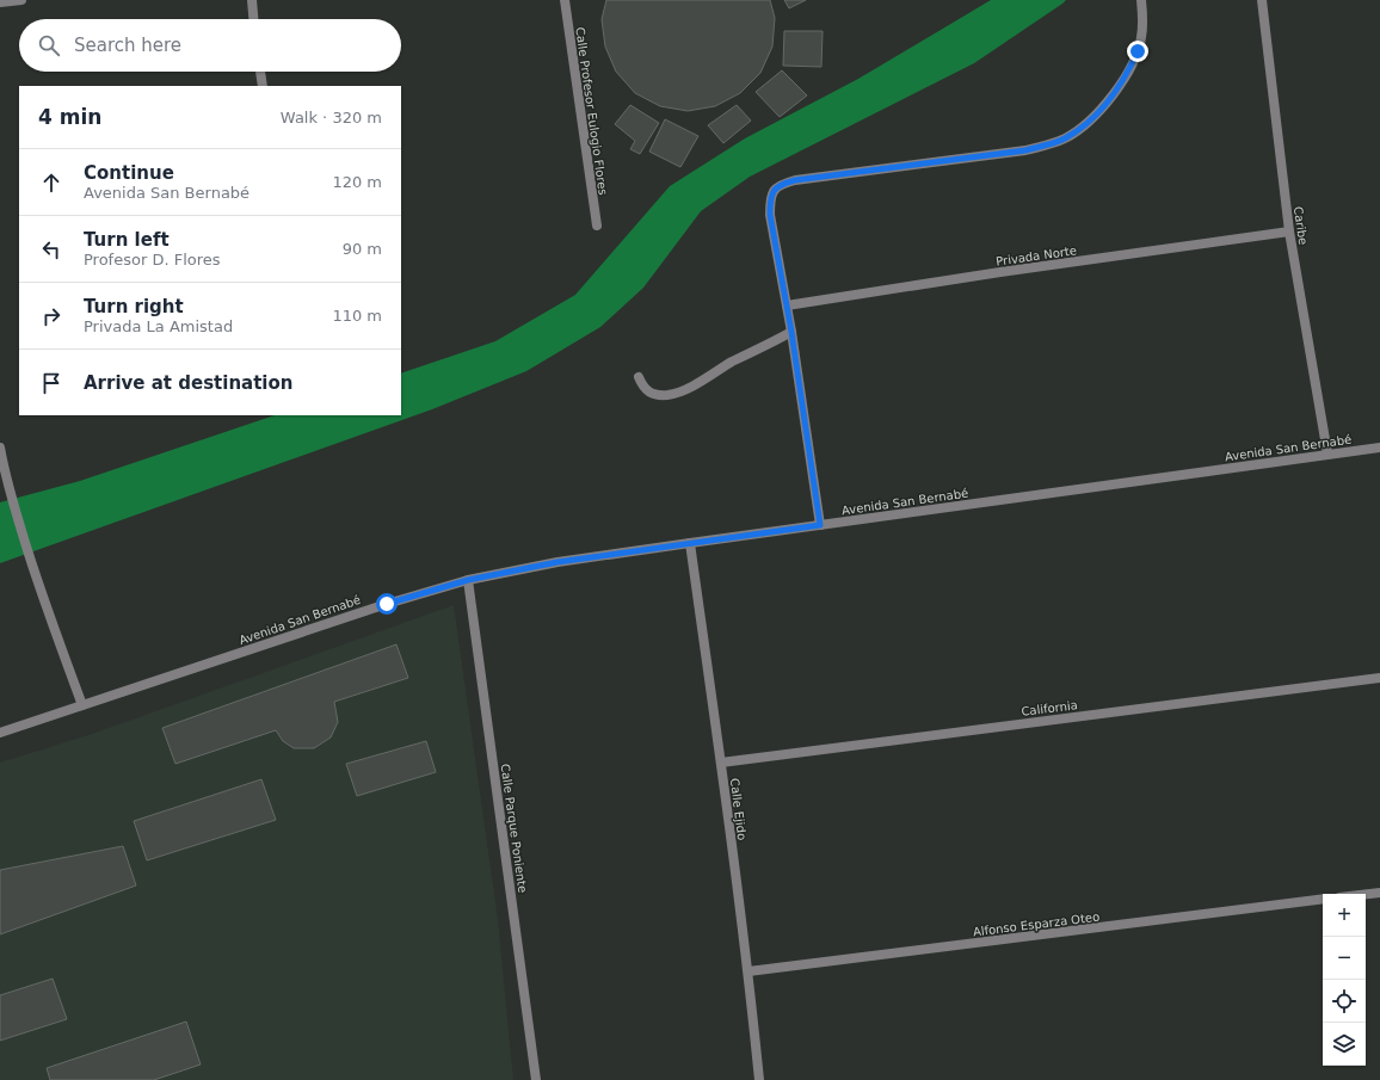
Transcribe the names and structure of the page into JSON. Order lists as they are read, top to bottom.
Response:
{
  "streets": {
    "street": [
      "Calle Profesor Eulogio Flores",
      "Caribe",
      "Privada Norte",
      "Avenida San Bernabé",
      "California",
      "Calle Ejido",
      "Calle Parque Poniente",
      "Alfonso Esparza Oteo"
    ]
  },
  "crossings": [
    ["Caribe", "Privada Norte"],
    ["Caribe", "Avenida San Bernabé"],
    ["Avenida San Bernabé", "Calle Ejido"],
    ["Avenida San Bernabé", "Calle Parque Poniente"],
    ["California", "Calle Ejido"],
    ["Calle Ejido", "Alfonso Esparza Oteo"]
  ],
  "page": {
    "search": "Search here",
    "heading": ["4 min", "Walk · 320 m"],
    "list": [
      ["Continue", "Avenida San Bernabé", "120 m"],
      ["Turn left", "Profesor D. Flores", "90 m"],
      ["Turn right", "Privada La Amistad", "110 m"],
      "Arrive at destination"
    ],
    "map_buttons": ["+", "−"]
  }
}
